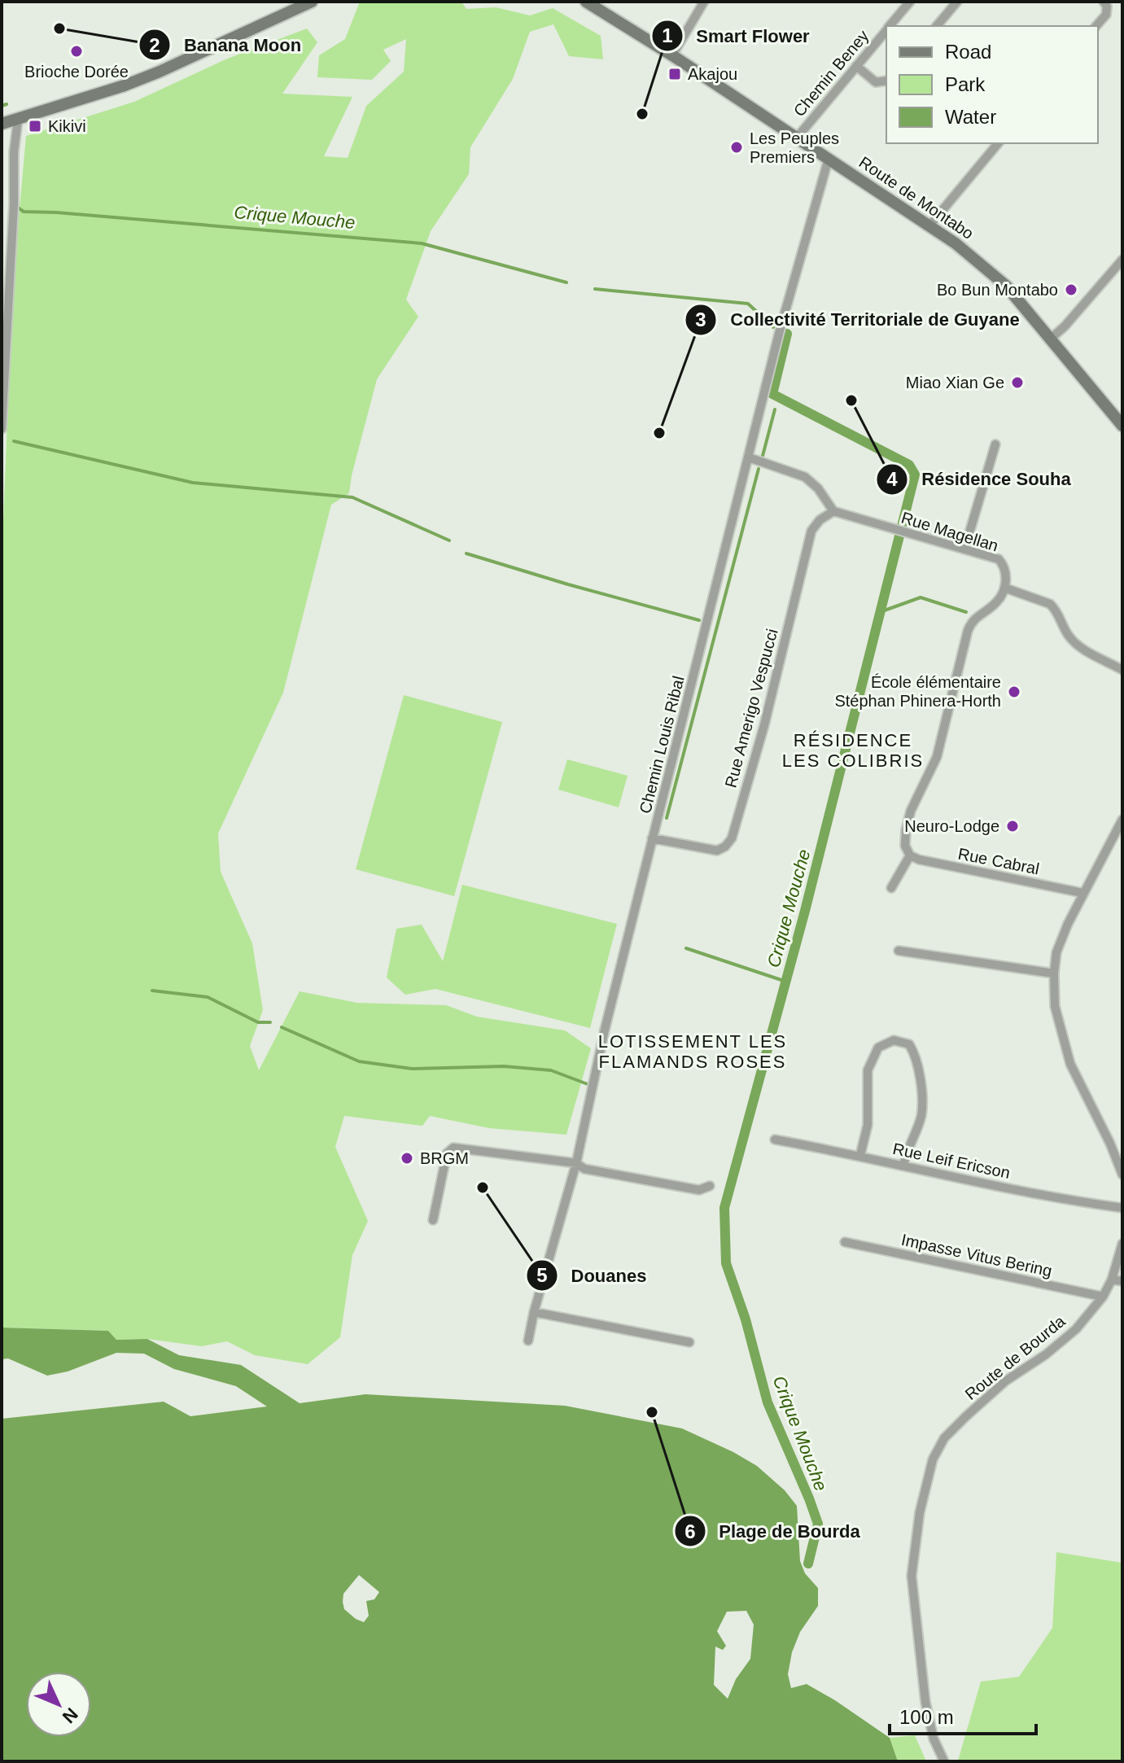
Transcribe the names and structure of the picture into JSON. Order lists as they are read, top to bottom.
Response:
{
  "streets": {
    "main road": ["Route de Montabo"],
    "street": [
      "Chemin Beney",
      "Rue Magellan",
      "Rue Amerigo Vespucci",
      "Chemin Louis Ribal",
      "Rue Cabral",
      "Rue Leif Ericson",
      "Impasse Vitus Bering",
      "Route de Bourda"
    ]
  },
  "crossings": [
    ["Chemin Beney", "Route de Montabo"],
    ["Route de Montabo", "Chemin Louis Ribal"],
    ["Rue Magellan", "Rue Amerigo Vespucci"],
    ["Rue Amerigo Vespucci", "Chemin Louis Ribal"],
    ["Impasse Vitus Bering", "Route de Bourda"]
  ],
  "districts": ["RÉSIDENCE LES COLIBRIS", "LOTISSEMENT LES FLAMANDS ROSES"],
  "water": ["Crique Mouche"],
  "places": {
    "other": [
      "Banana Moon",
      "Brioche Dorée",
      "Smart Flower",
      "Les Peuples Premiers",
      "Bo Bun Montabo",
      "Miao Xian Ge",
      "Résidence Souha",
      "Collectivité Territoriale de Guyane",
      "École élémentaire Stéphan Phinera-Horth",
      "Neuro-Lodge",
      "BRGM",
      "Douanes",
      "Plage de Bourda"
    ],
    "transit": ["Akajou", "Kikivi"]
  },
  "legend": ["Road", "Park", "Water"],
  "scale_bar": "100 m",
  "north": "bottom right"
}
